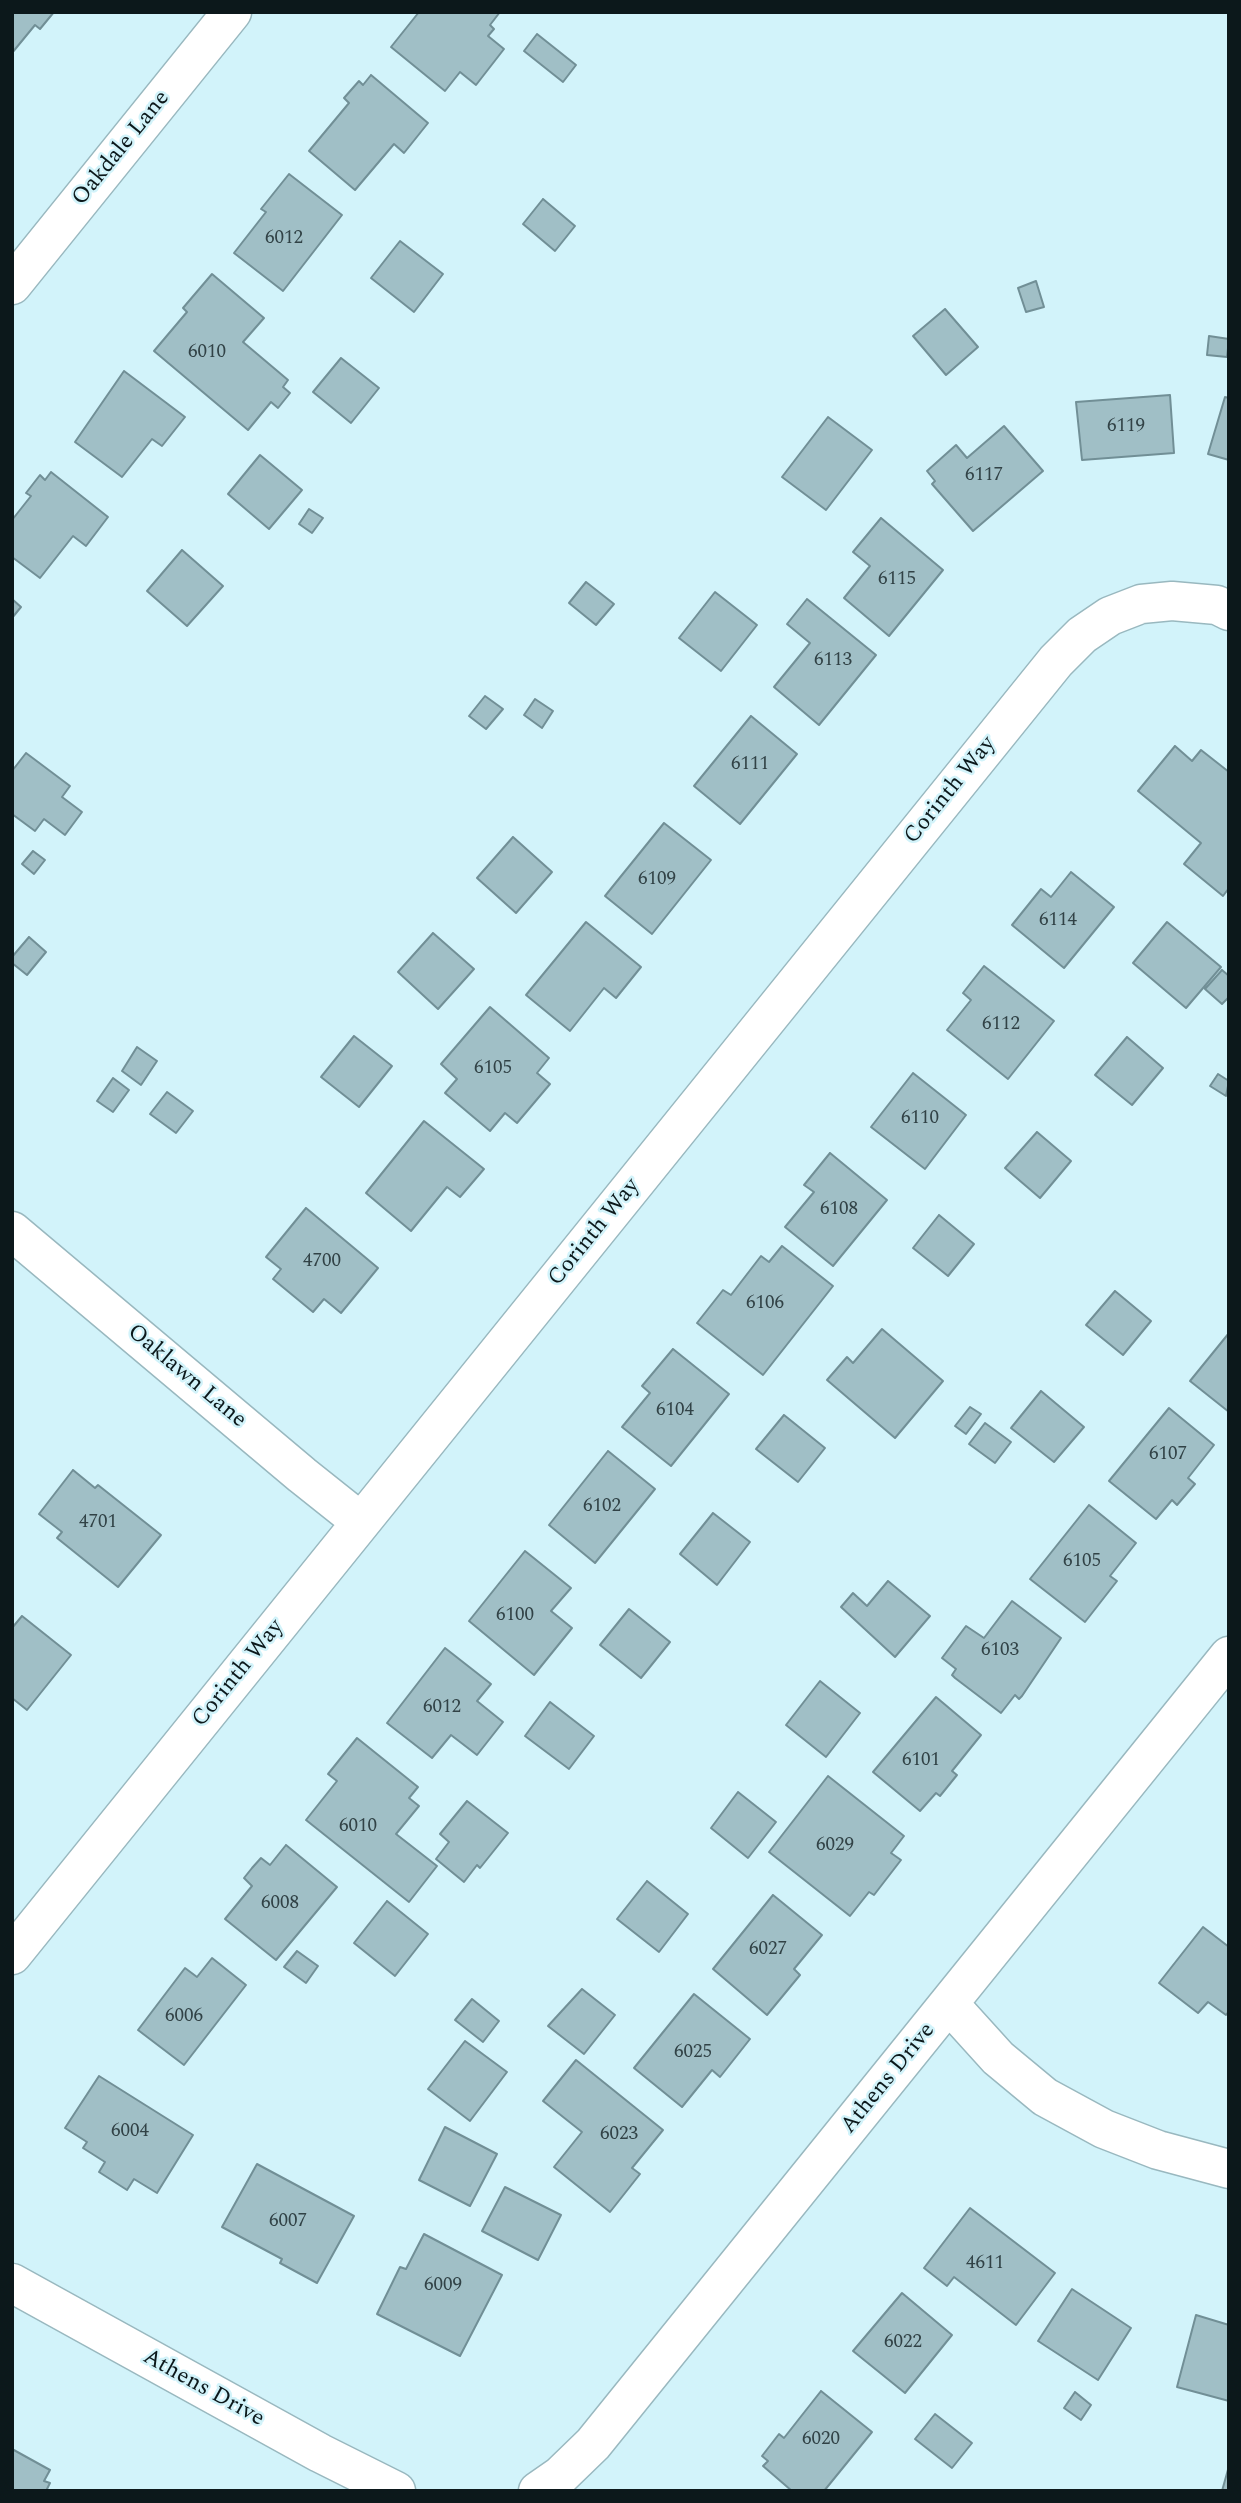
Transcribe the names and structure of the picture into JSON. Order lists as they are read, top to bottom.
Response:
{
  "streets": {
    "street": [
      "Oakdale Lane",
      "Corinth Way",
      "Oaklawn Lane",
      "Athens Drive"
    ]
  },
  "crossings": [
    ["Corinth Way", "Oaklawn Lane"]
  ],
  "house_numbers": [
    "6012",
    "6010",
    "6119",
    "6117",
    "6115",
    "6113",
    "6111",
    "6109",
    "6114",
    "6112",
    "6105",
    "6110",
    "6108",
    "4700",
    "6106",
    "6104",
    "6107",
    "6102",
    "4701",
    "6105",
    "6100",
    "6103",
    "6012",
    "6101",
    "6010",
    "6029",
    "6008",
    "6027",
    "6006",
    "6025",
    "6004",
    "6023",
    "6007",
    "4611",
    "6009",
    "6022",
    "6020"
  ]
}
